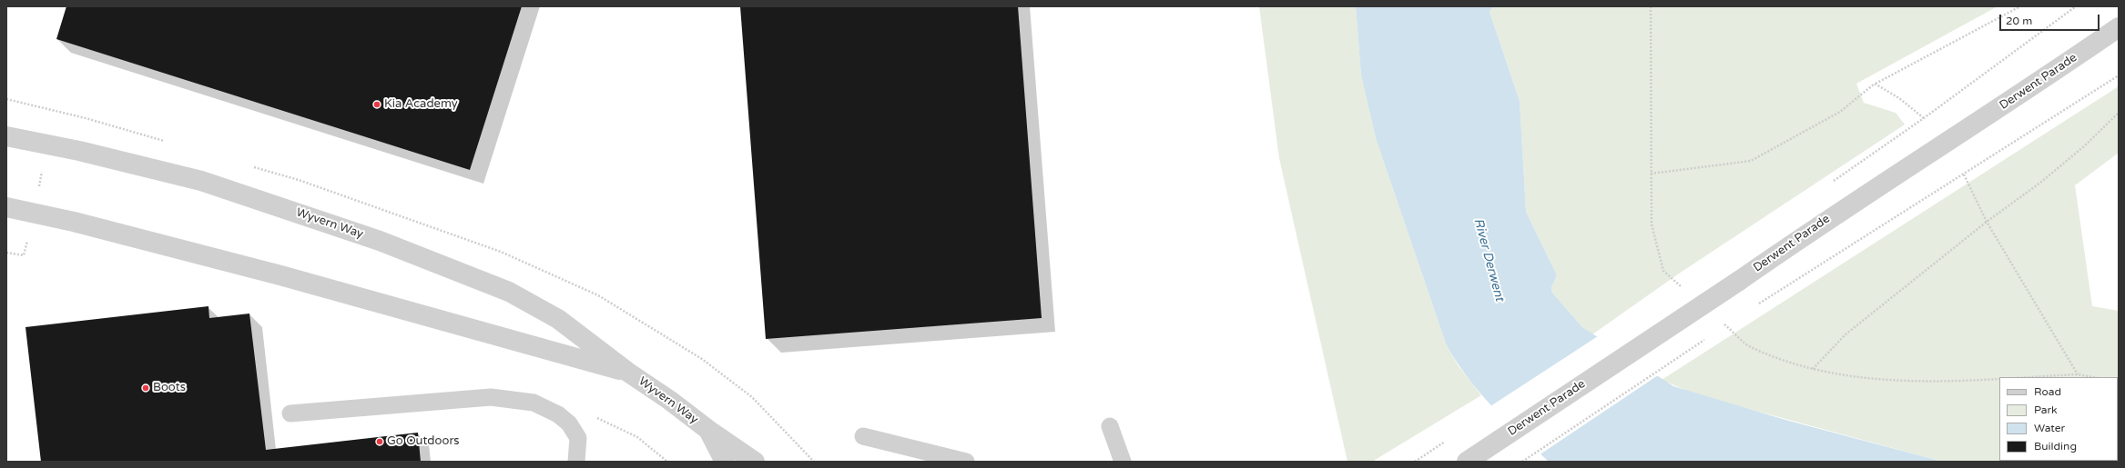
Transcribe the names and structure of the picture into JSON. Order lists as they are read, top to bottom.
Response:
{
  "streets": {
    "street": ["Derwent Parade", "Wyvern Way"]
  },
  "water": ["River Derwent"],
  "places": ["Kia Academy", "Boots", "Go Outdoors"],
  "legend": [
    "Road",
    "Park",
    "Water",
    "Building"
  ],
  "scale_bar": "20 m"
}
